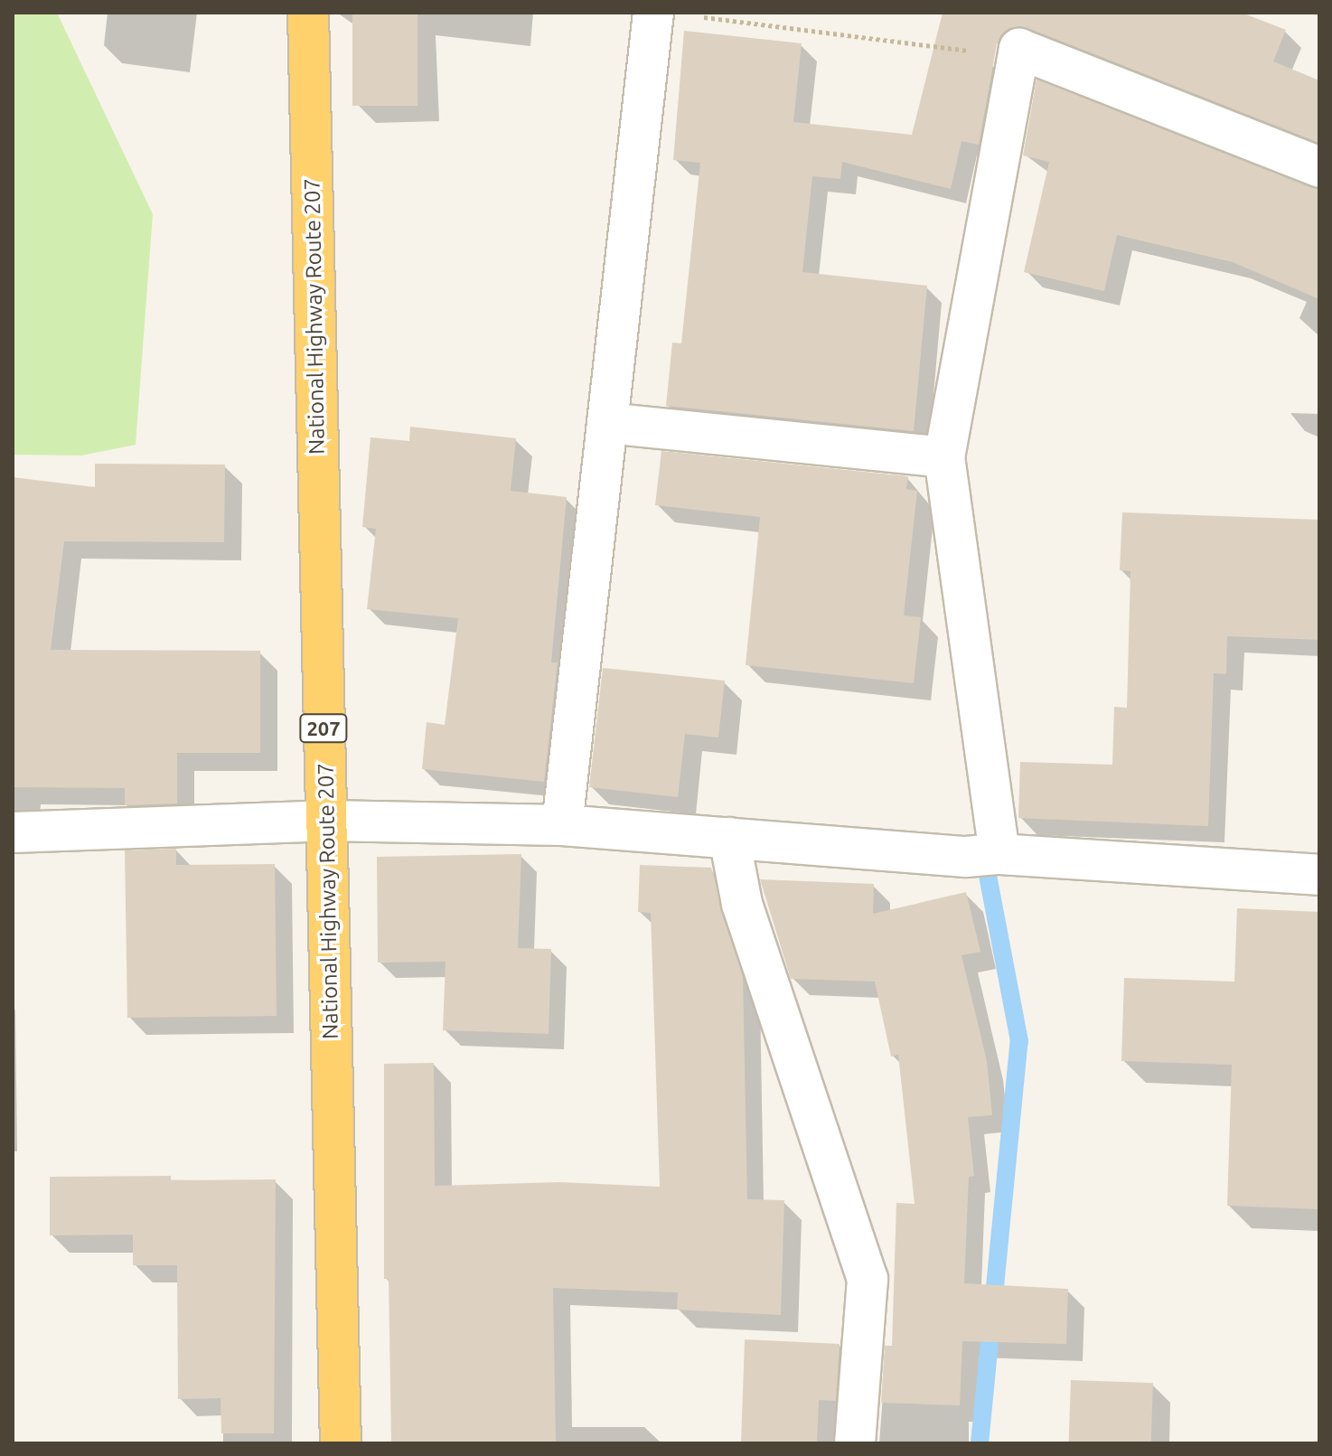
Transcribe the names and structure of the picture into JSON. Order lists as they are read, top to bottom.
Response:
{
  "streets": {
    "highway": ["National Highway Route 207", "207"]
  }
}
